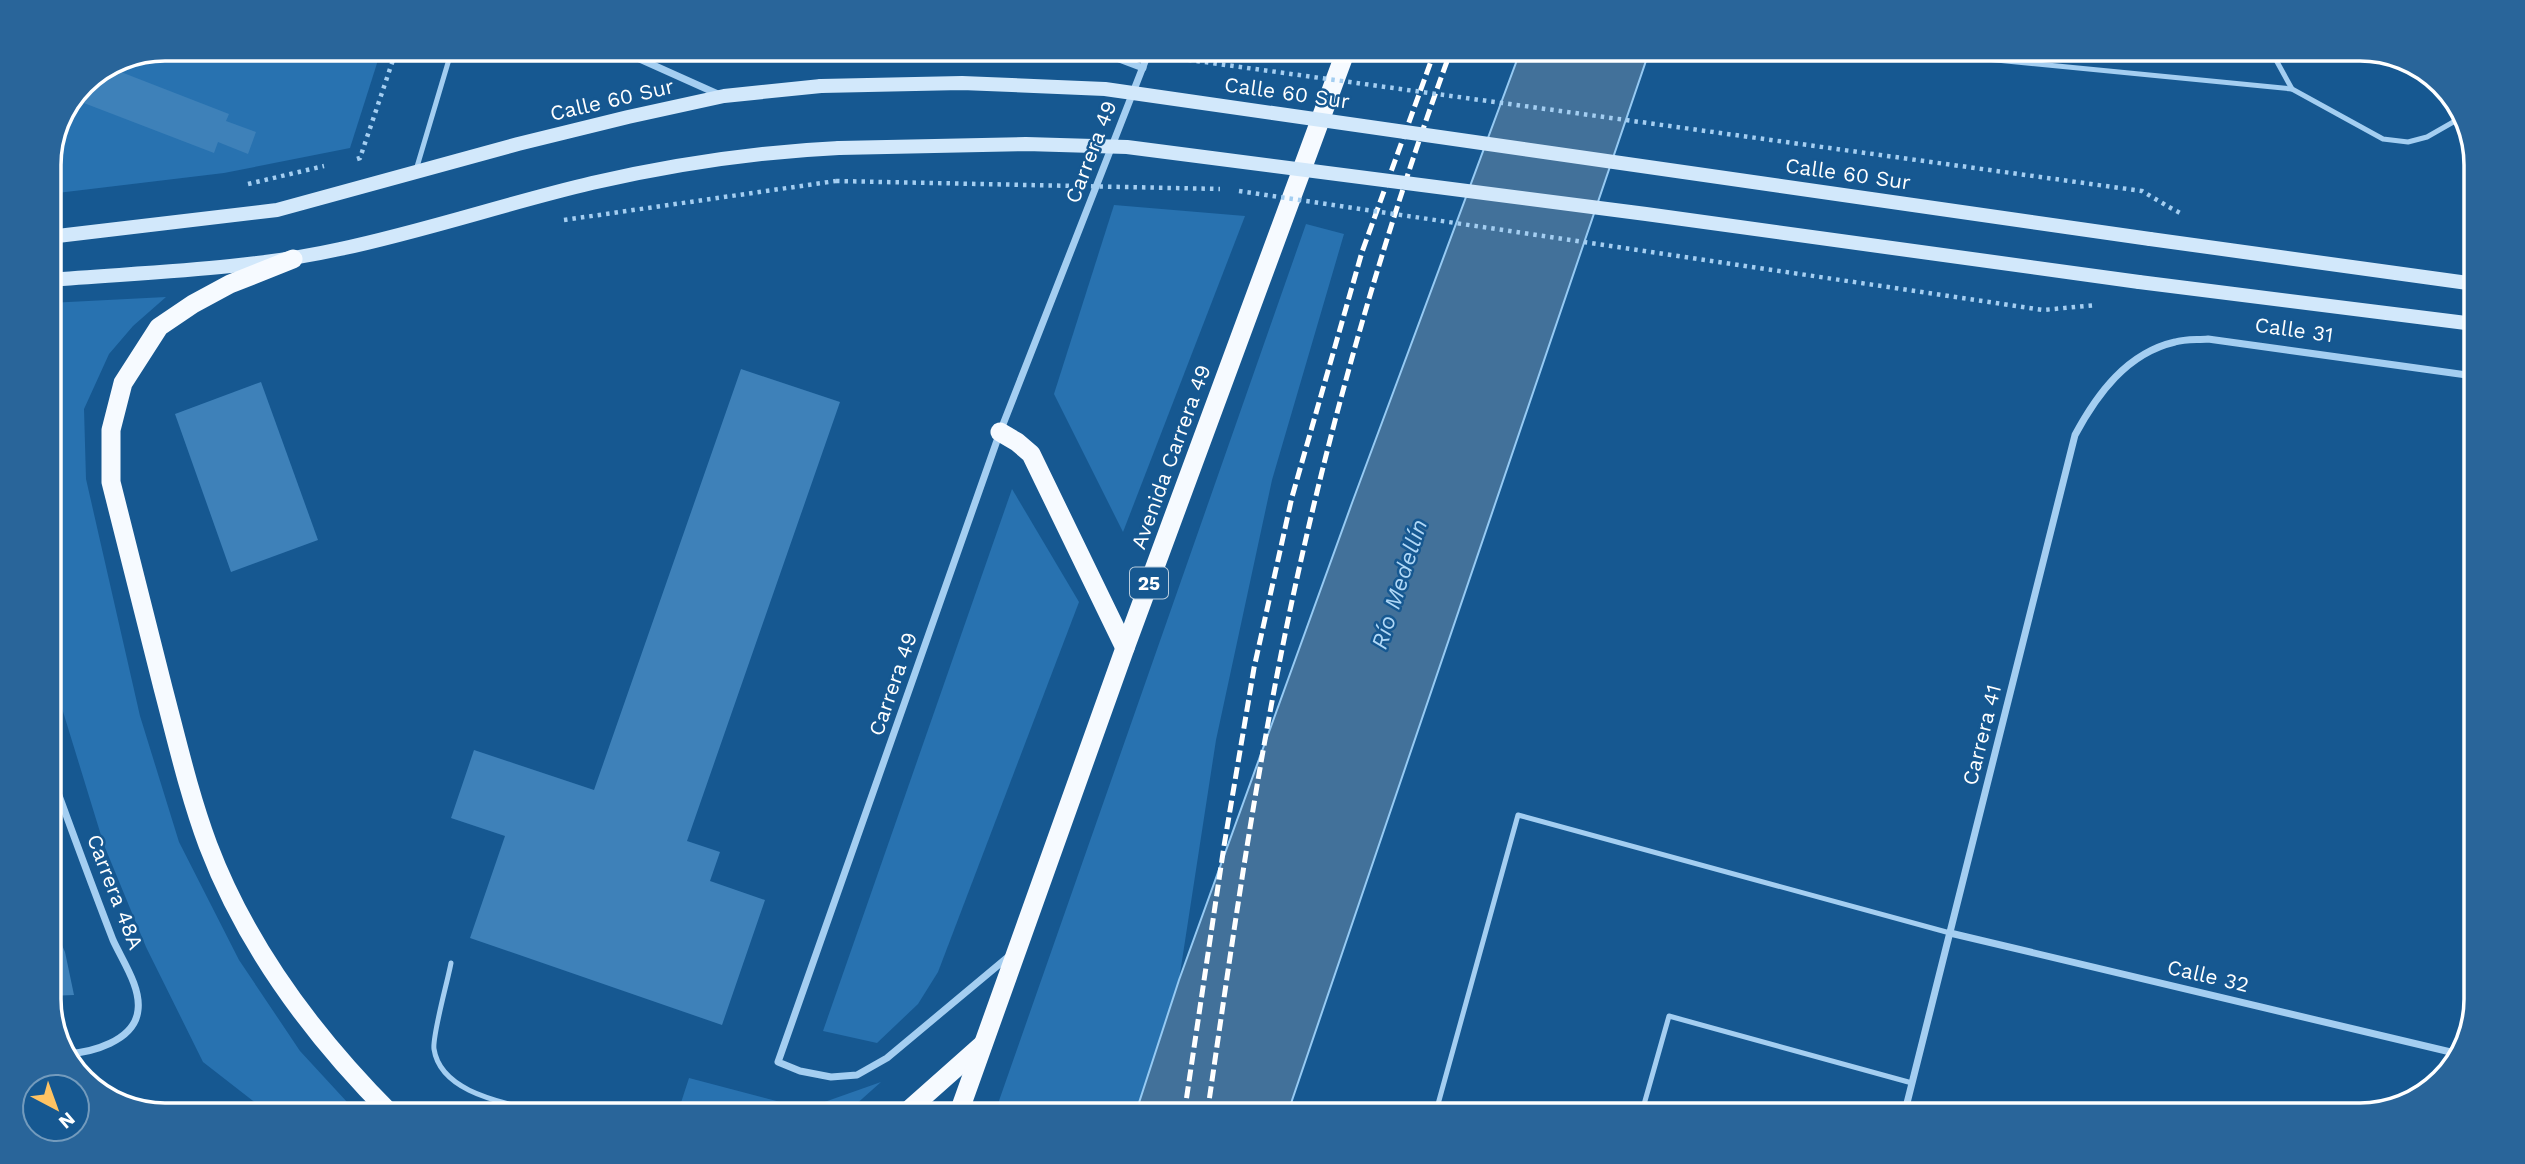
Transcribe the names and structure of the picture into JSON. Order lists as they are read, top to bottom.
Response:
{
  "streets": {
    "highway": ["Avenida Carrera 49", "25"],
    "main road": ["Calle 60 Sur", "Calle 31"],
    "street": [
      "Carrera 49",
      "Carrera 41",
      "Carrera 48A",
      "Calle 32"
    ]
  },
  "crossings": [
    ["Carrera 49", "Avenida Carrera 49"],
    ["Calle 31", "Carrera 41"],
    ["Carrera 41", "Calle 32"]
  ],
  "water": ["Río Medellín"],
  "north": "bottom right"
}
